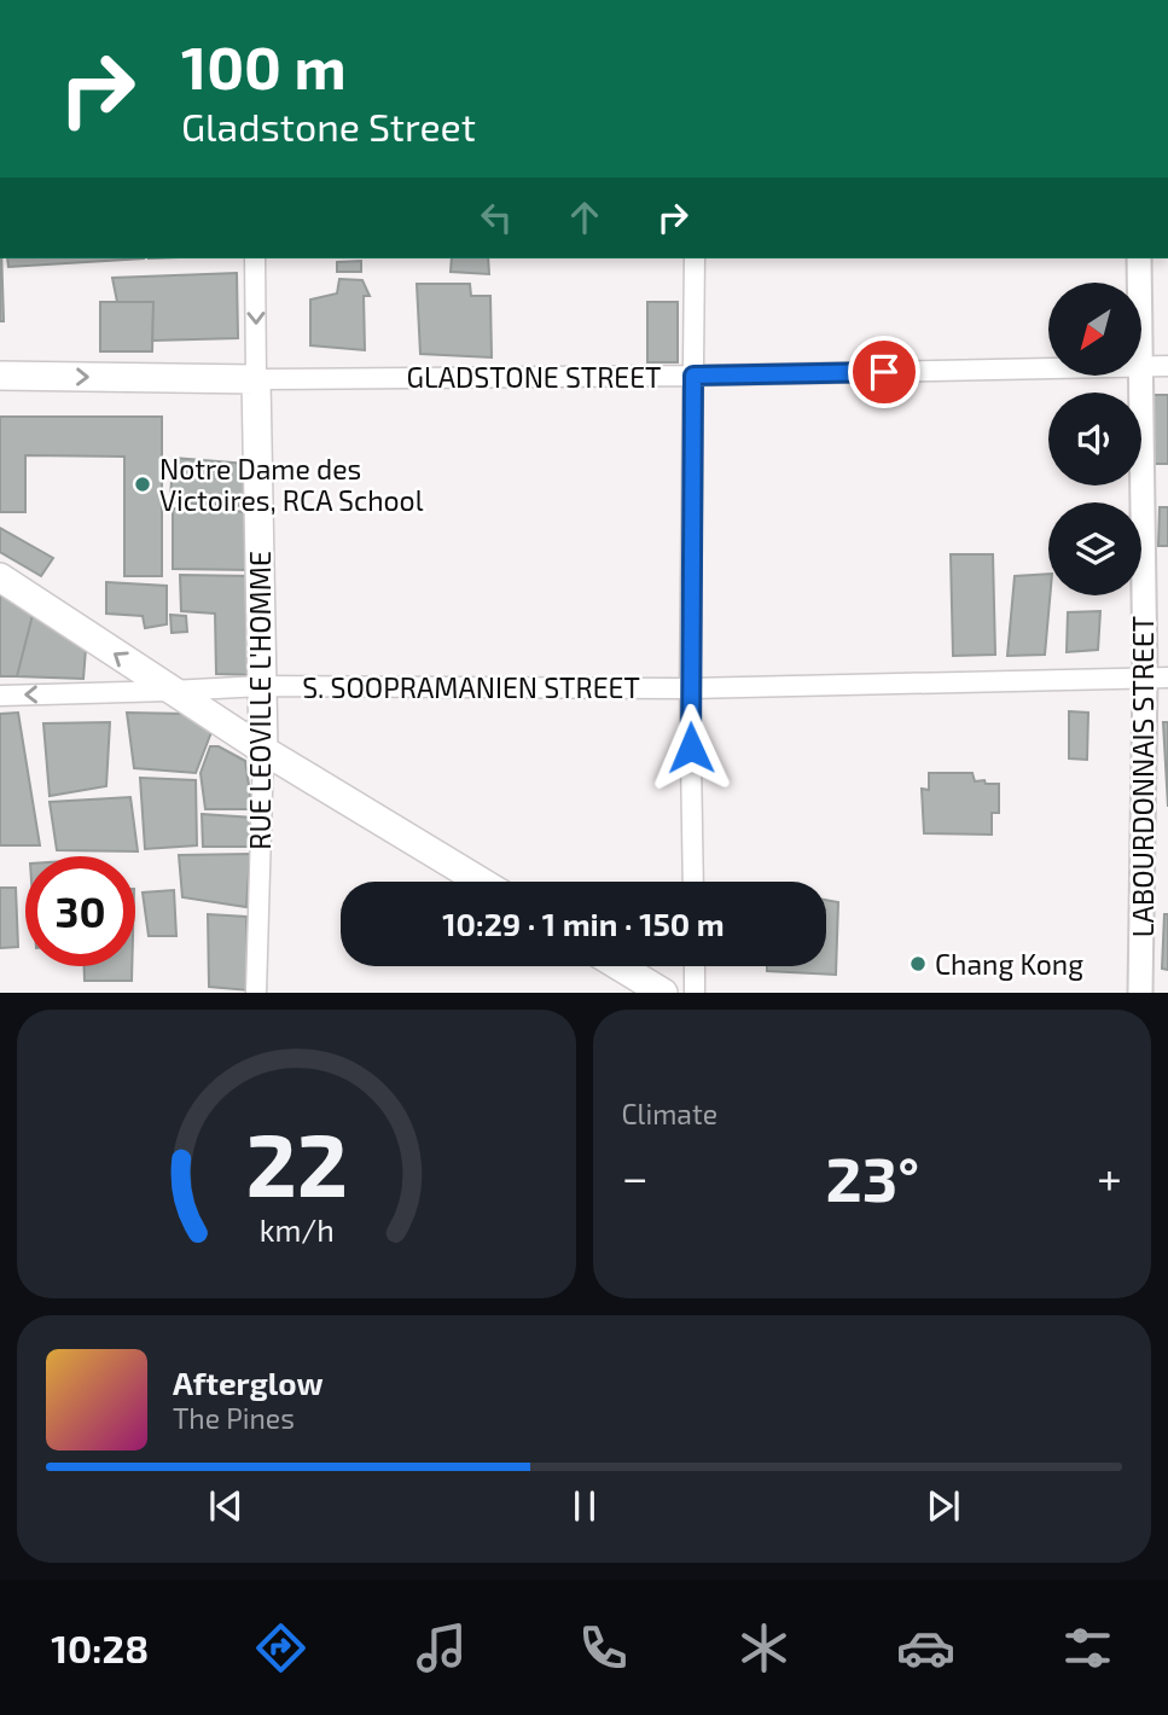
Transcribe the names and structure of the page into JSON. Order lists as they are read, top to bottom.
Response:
{
  "streets": {
    "main road": ["GLADSTONE STREET", "RUE LEOVILLE L'HOMME"],
    "street": ["S. SOOPRAMANIEN STREET", "LABOURDONNAIS STREET"]
  },
  "crossings": [
    ["GLADSTONE STREET", "RUE LEOVILLE L'HOMME"],
    ["S. SOOPRAMANIEN STREET", "RUE LEOVILLE L'HOMME"],
    ["S. SOOPRAMANIEN STREET", "LABOURDONNAIS STREET"]
  ],
  "places": ["Notre Dame des Victoires, RCA School", "Chang Kong"],
  "north": "bottom left",
  "page": {
    "turn": ["100 m", "Gladstone Street"],
    "limit": "30",
    "trip": "10:29 · 1 min · 150 m",
    "tile": "Climate",
    "heat": ["−", "23°", "+"],
    "song": ["Afterglow", "The Pines"],
    "tabs": "10:28",
    "gauge": ["22", "km/h"]
  }
}
